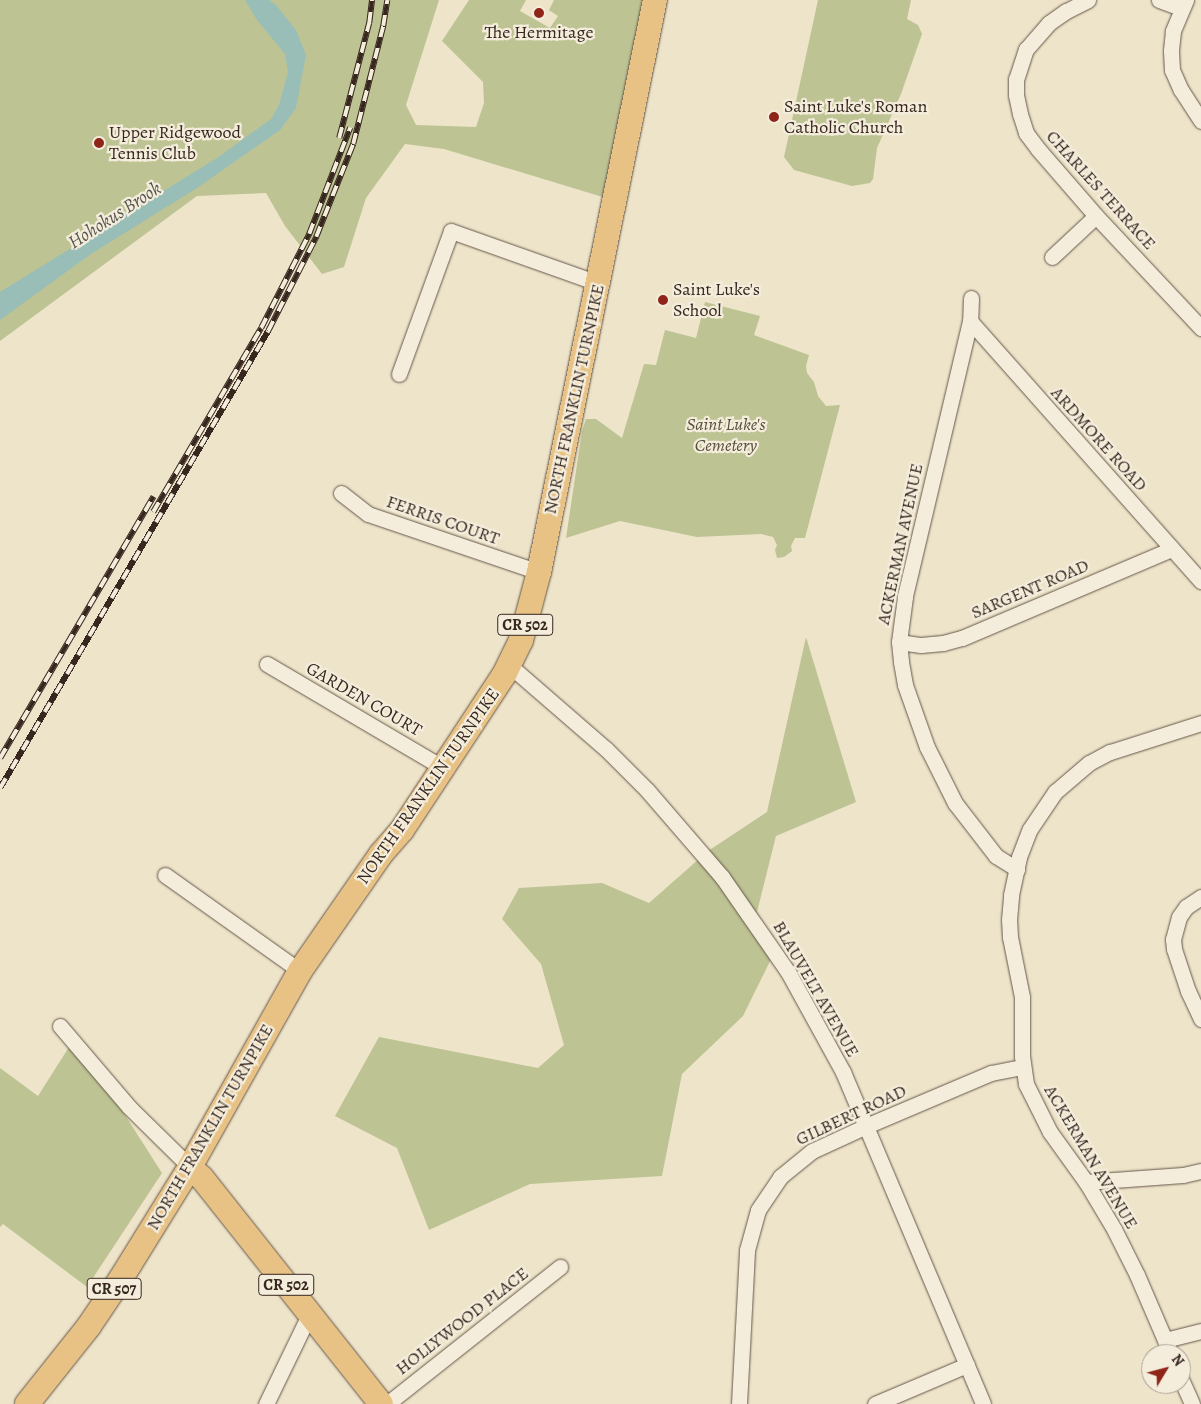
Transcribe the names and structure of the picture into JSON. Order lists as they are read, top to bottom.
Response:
{
  "streets": {
    "main road": ["NORTH FRANKLIN TURNPIKE", "CR 502", "CR 507"],
    "street": [
      "CHARLES TERRACE",
      "ARDMORE ROAD",
      "FERRIS COURT",
      "ACKERMAN AVENUE",
      "SARGENT ROAD",
      "GARDEN COURT",
      "BLAUVELT AVENUE",
      "GILBERT ROAD",
      "HOLLYWOOD PLACE"
    ]
  },
  "crossings": [
    ["NORTH FRANKLIN TURNPIKE", "FERRIS COURT"],
    ["NORTH FRANKLIN TURNPIKE", "CR 502"],
    ["NORTH FRANKLIN TURNPIKE", "GARDEN COURT"],
    ["NORTH FRANKLIN TURNPIKE", "BLAUVELT AVENUE"],
    ["ARDMORE ROAD", "ACKERMAN AVENUE"],
    ["ARDMORE ROAD", "SARGENT ROAD"],
    ["ACKERMAN AVENUE", "SARGENT ROAD"],
    ["ACKERMAN AVENUE", "GILBERT ROAD"],
    ["BLAUVELT AVENUE", "GILBERT ROAD"]
  ],
  "water": ["Hohokus Brook"],
  "parks": ["Saint Luke's Cemetery"],
  "places": [
    "The Hermitage",
    "Saint Luke's Roman Catholic Church",
    "Upper Ridgewood Tennis Club",
    "Saint Luke's School"
  ],
  "north": "top right"
}
